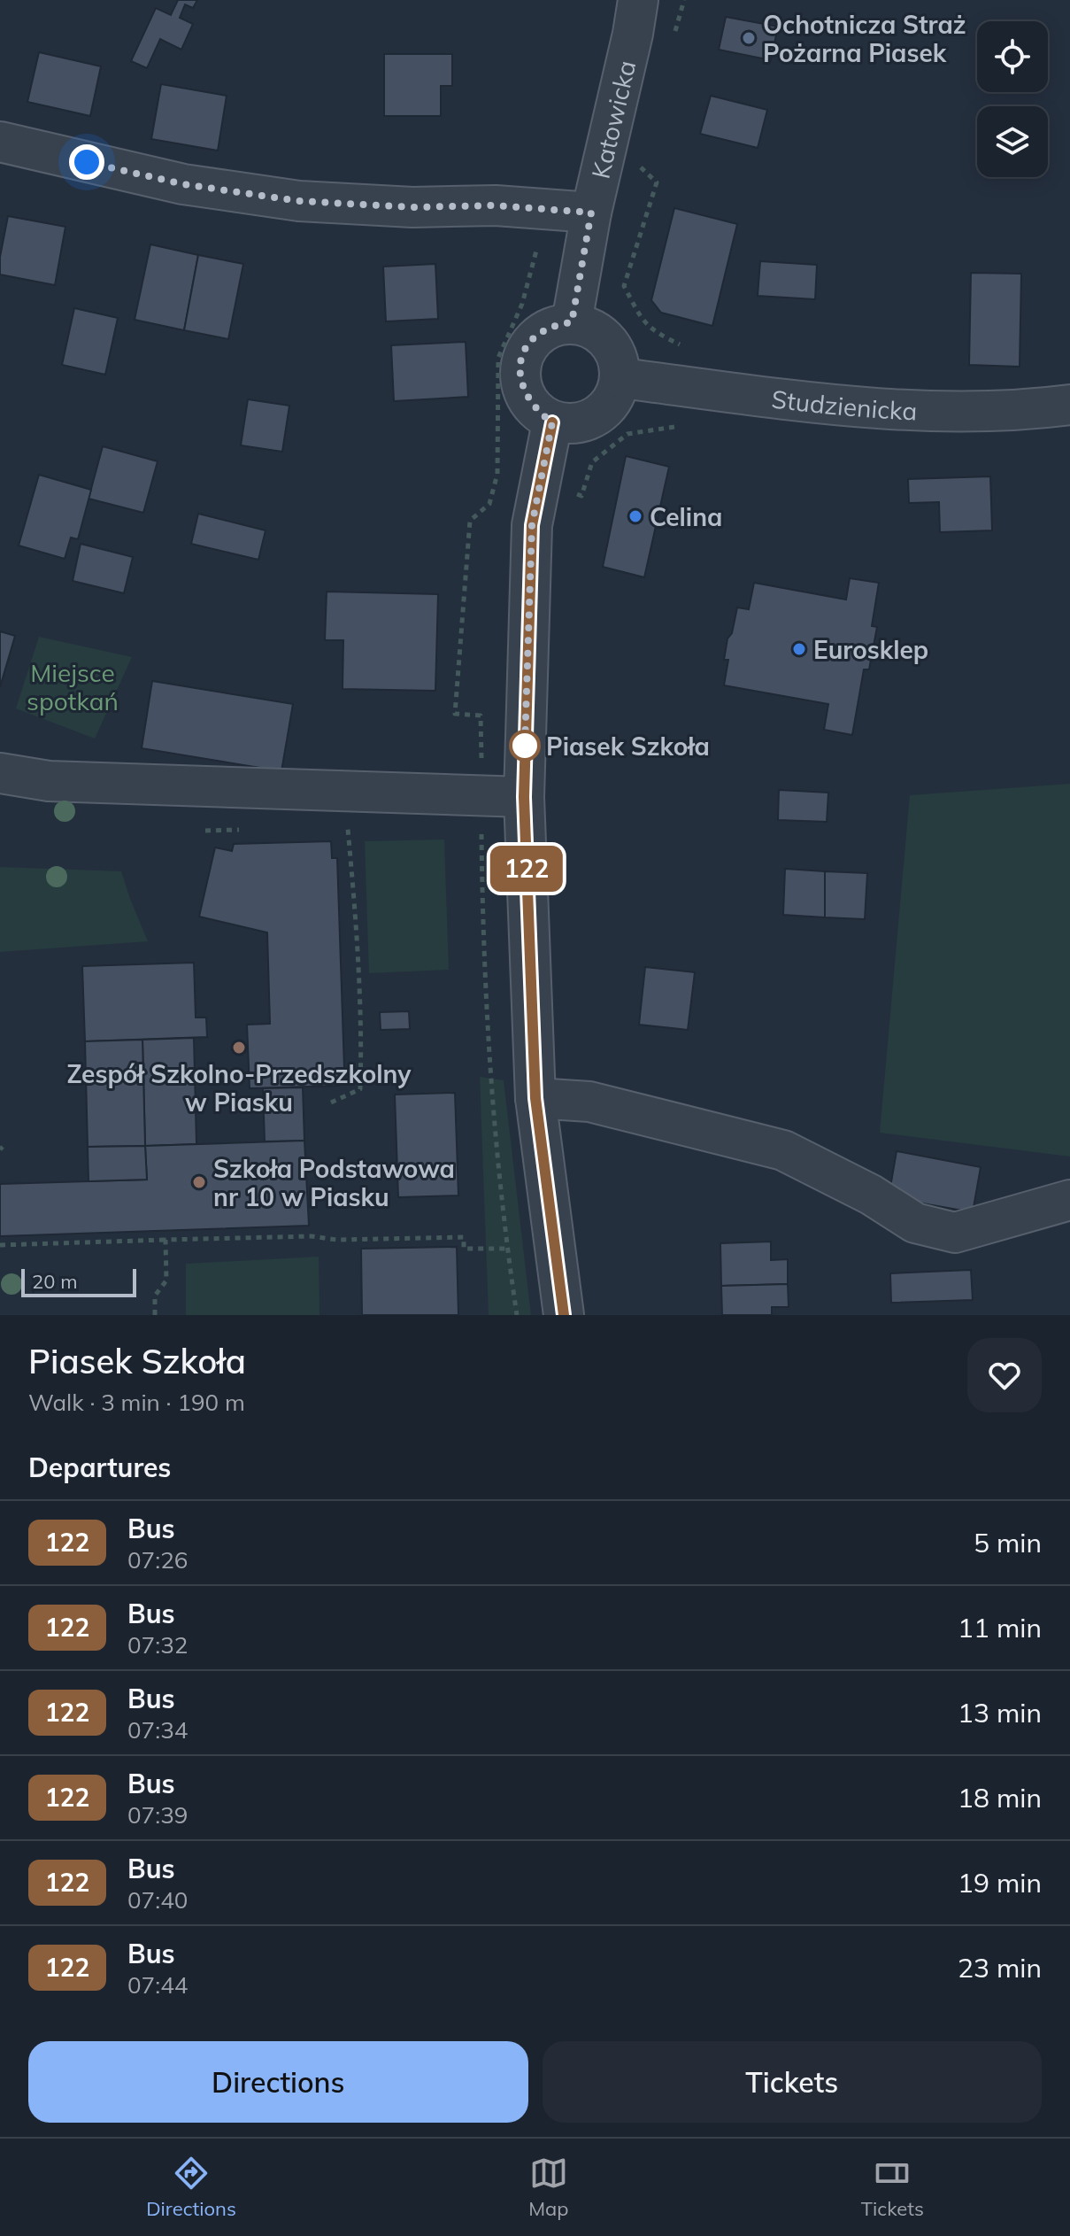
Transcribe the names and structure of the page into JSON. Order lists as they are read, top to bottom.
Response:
{
  "streets": {
    "street": ["Katowicka", "Studzienicka"]
  },
  "crossings": [
    ["Katowicka", "Studzienicka"]
  ],
  "parks": ["Miejsce spotkań"],
  "places": [
    "Ochotnicza Straż Pożarna Piasek",
    "Celina",
    "Eurosklep",
    "Piasek Szkoła",
    "Zespół Szkolno-Przedszkolny w Piasku",
    "Szkoła Podstawowa nr 10 w Piasku"
  ],
  "lines": ["bus line 122"],
  "scale_bar": "20 m",
  "page": {
    "on_map": "122",
    "scale": "20 m",
    "heading": [
      ["Piasek Szkoła", "Walk · 3 min · 190 m"],
      "Departures"
    ],
    "list": [
      {
        "mark": "122",
        "name": "Bus",
        "note": "07:26",
        "value": "5 min"
      },
      {
        "mark": "122",
        "name": "Bus",
        "note": "07:32",
        "value": "11 min"
      },
      {
        "mark": "122",
        "name": "Bus",
        "note": "07:34",
        "value": "13 min"
      },
      {
        "mark": "122",
        "name": "Bus",
        "note": "07:39",
        "value": "18 min"
      },
      {
        "mark": "122",
        "name": "Bus",
        "note": "07:40",
        "value": "19 min"
      },
      {
        "mark": "122",
        "name": "Bus",
        "note": "07:44",
        "value": "23 min"
      }
    ],
    "buttons": ["Directions", "Tickets"],
    "tabs": ["Directions", "Map", "Tickets"]
  }
}
